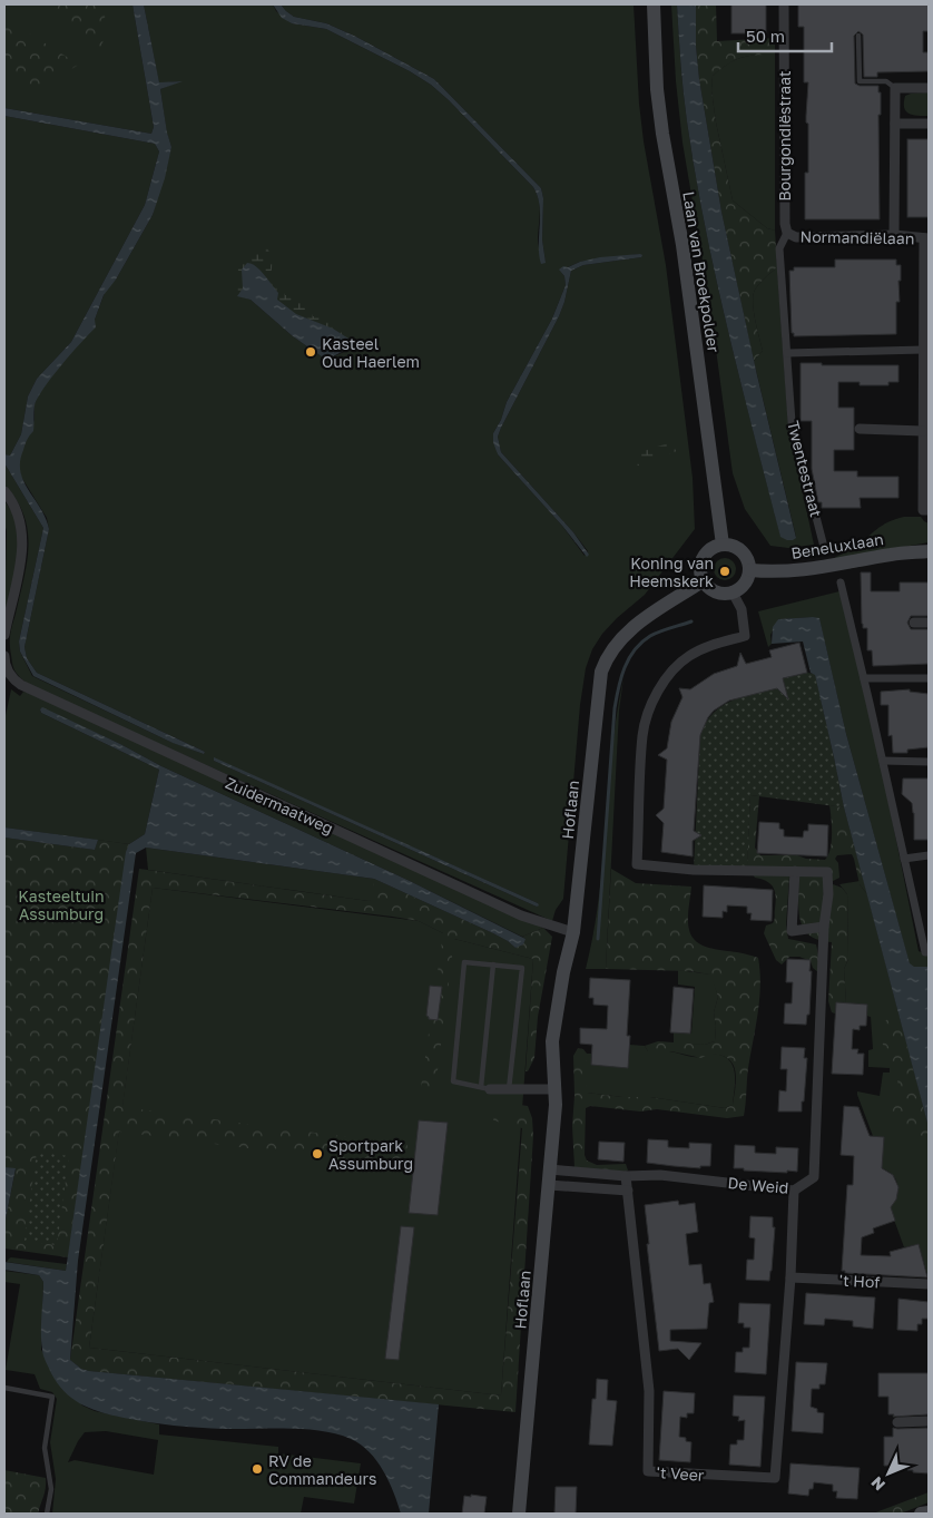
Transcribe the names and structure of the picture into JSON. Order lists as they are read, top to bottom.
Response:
{
  "streets": {
    "main road": ["Laan van Broekpolder", "Beneluxlaan", "Hoflaan"],
    "street": [
      "Bourgondiëstraat",
      "Normandiëlaan",
      "Twentestraat",
      "Zuidermaatweg",
      "De Weid",
      "'t Hof",
      "'t Veer"
    ]
  },
  "crossings": [
    ["Bourgondiëstraat", "Normandiëlaan"],
    ["Bourgondiëstraat", "Twentestraat"],
    ["Normandiëlaan", "Twentestraat"],
    ["Laan van Broekpolder", "Beneluxlaan"],
    ["Laan van Broekpolder", "Hoflaan"],
    ["Laan van Broekpolder", "De Weid"],
    ["Beneluxlaan", "Hoflaan"],
    ["Beneluxlaan", "De Weid"],
    ["Zuidermaatweg", "Hoflaan"],
    ["Hoflaan", "De Weid"],
    ["De Weid", "'t Veer"],
    ["'t Hof", "'t Veer"]
  ],
  "parks": ["Kasteeltuin Assumburg"],
  "places": [
    "Kasteel Oud Haerlem",
    "Koning van Heemskerk",
    "Sportpark Assumburg",
    "RV de Commandeurs"
  ],
  "scale_bar": "50 m",
  "north": "bottom left"
}
